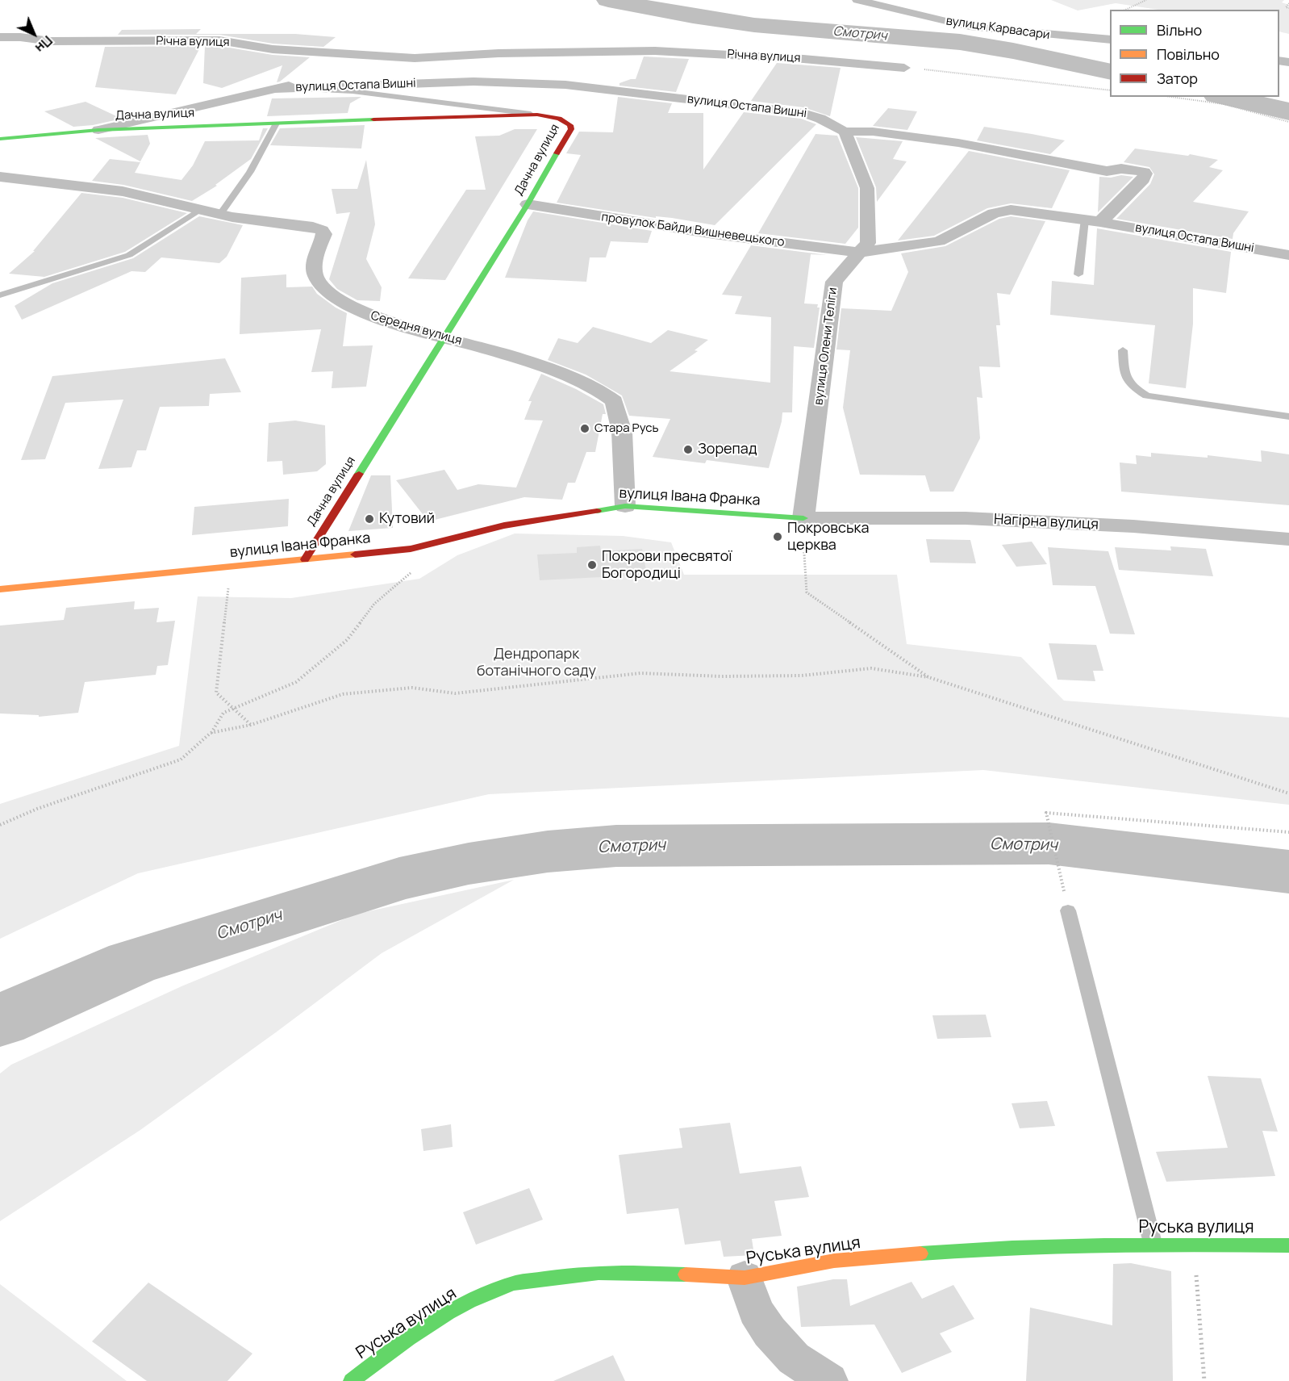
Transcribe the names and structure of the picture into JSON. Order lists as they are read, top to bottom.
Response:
{
  "streets": {
    "street": [
      "вулиця Карвасари",
      "Річна вулиця",
      "вулиця Остапа Вишні",
      "Дачна вулиця",
      "провулок Байди Вишневецького",
      "Середня вулиця",
      "вулиця Олени Теліги",
      "вулиця Івана Франка",
      "Нагірна вулиця",
      "Руська вулиця"
    ]
  },
  "crossings": [
    ["вулиця Остапа Вишні", "провулок Байди Вишневецького"],
    ["вулиця Остапа Вишні", "вулиця Олени Теліги"],
    ["Дачна вулиця", "провулок Байди Вишневецького"],
    ["Дачна вулиця", "Середня вулиця"],
    ["Дачна вулиця", "вулиця Івана Франка"],
    ["провулок Байди Вишневецького", "вулиця Олени Теліги"],
    ["Середня вулиця", "вулиця Івана Франка"],
    ["вулиця Олени Теліги", "вулиця Івана Франка"],
    ["вулиця Олени Теліги", "Нагірна вулиця"],
    ["вулиця Івана Франка", "Нагірна вулиця"]
  ],
  "water": ["Смотрич"],
  "parks": ["Дендропарк ботанічного саду"],
  "places": [
    "Стара Русь",
    "Зорепад",
    "Кутовий",
    "Покровська церква",
    "Покрови пресвятої Богородиці"
  ],
  "legend": ["Вільно", "Повільно", "Затор"],
  "north": "bottom right"
}
